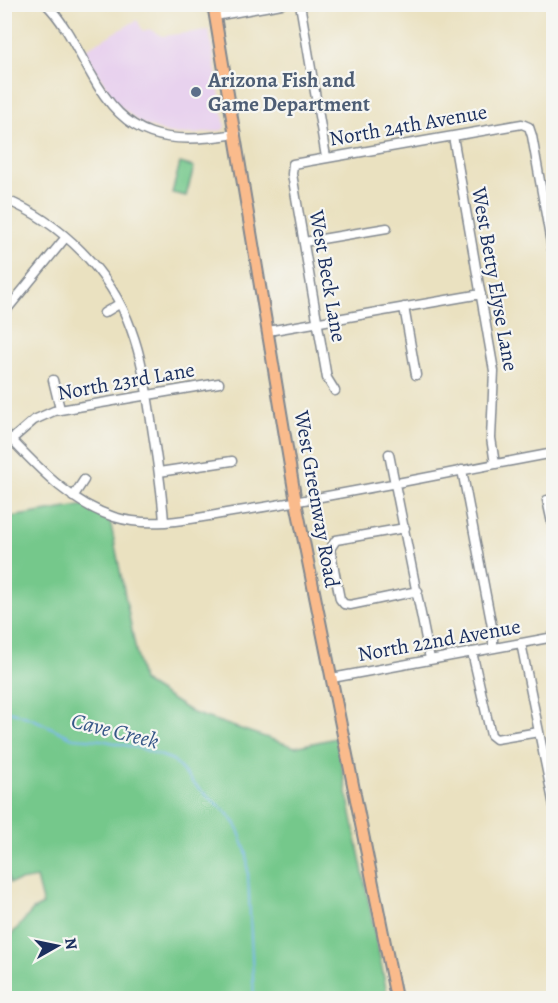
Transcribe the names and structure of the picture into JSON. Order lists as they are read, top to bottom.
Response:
{
  "streets": {
    "main road": ["West Greenway Road"],
    "street": [
      "North 24th Avenue",
      "West Beck Lane",
      "West Betty Elyse Lane",
      "North 23rd Lane",
      "North 22nd Avenue"
    ]
  },
  "crossings": [
    ["North 24th Avenue", "West Beck Lane"],
    ["North 24th Avenue", "West Betty Elyse Lane"],
    ["West Greenway Road", "North 22nd Avenue"]
  ],
  "water": ["Cave Creek"],
  "places": ["Arizona Fish and Game Department"],
  "north": "right"
}
